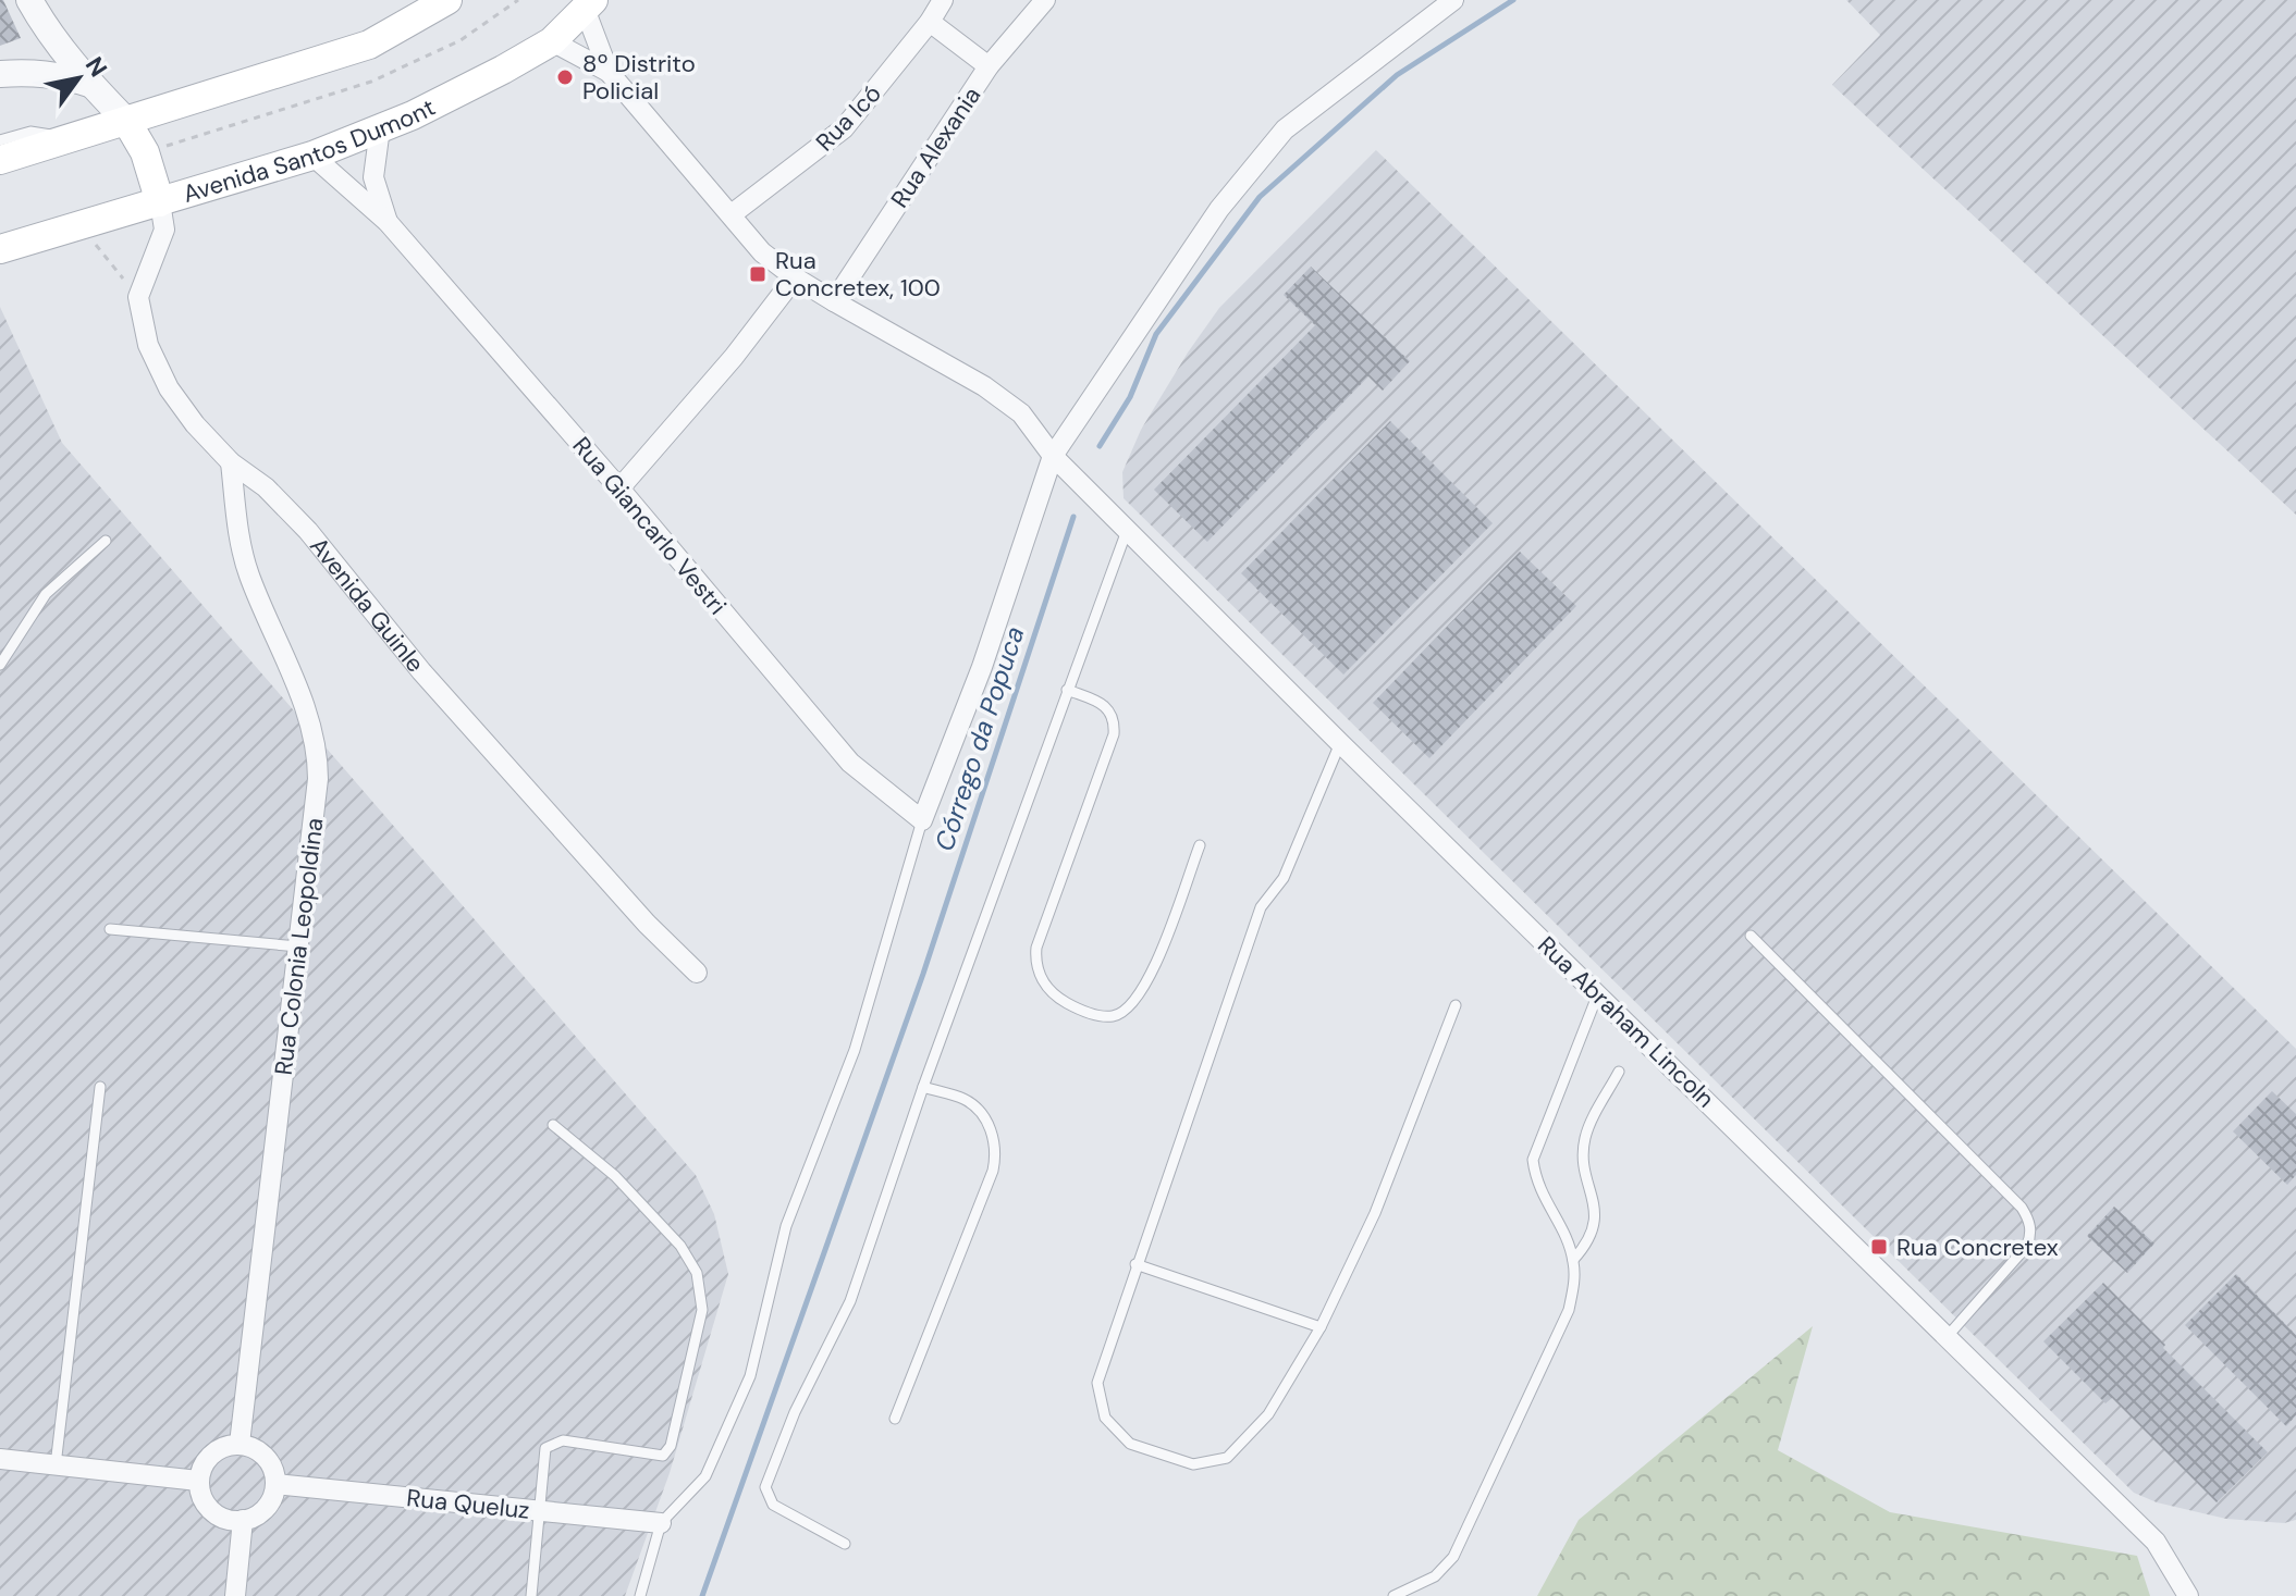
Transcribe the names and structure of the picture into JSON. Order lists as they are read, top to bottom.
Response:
{
  "streets": {
    "main road": ["Avenida Santos Dumont"],
    "street": [
      "Rua Icó",
      "Rua Alexania",
      "Rua Giancarlo Vestri",
      "Avenida Guinle",
      "Rua Colonia Leopoldina",
      "Rua Abraham Lincoln",
      "Rua Queluz"
    ]
  },
  "crossings": [
    ["Avenida Santos Dumont", "Rua Giancarlo Vestri"],
    ["Avenida Guinle", "Rua Colonia Leopoldina"],
    ["Rua Colonia Leopoldina", "Rua Queluz"]
  ],
  "water": ["Córrego da Popuca"],
  "places": {
    "other": ["8º Distrito Policial"],
    "transit": ["Rua Concretex, 100", "Rua Concretex"]
  },
  "north": "top right"
}
